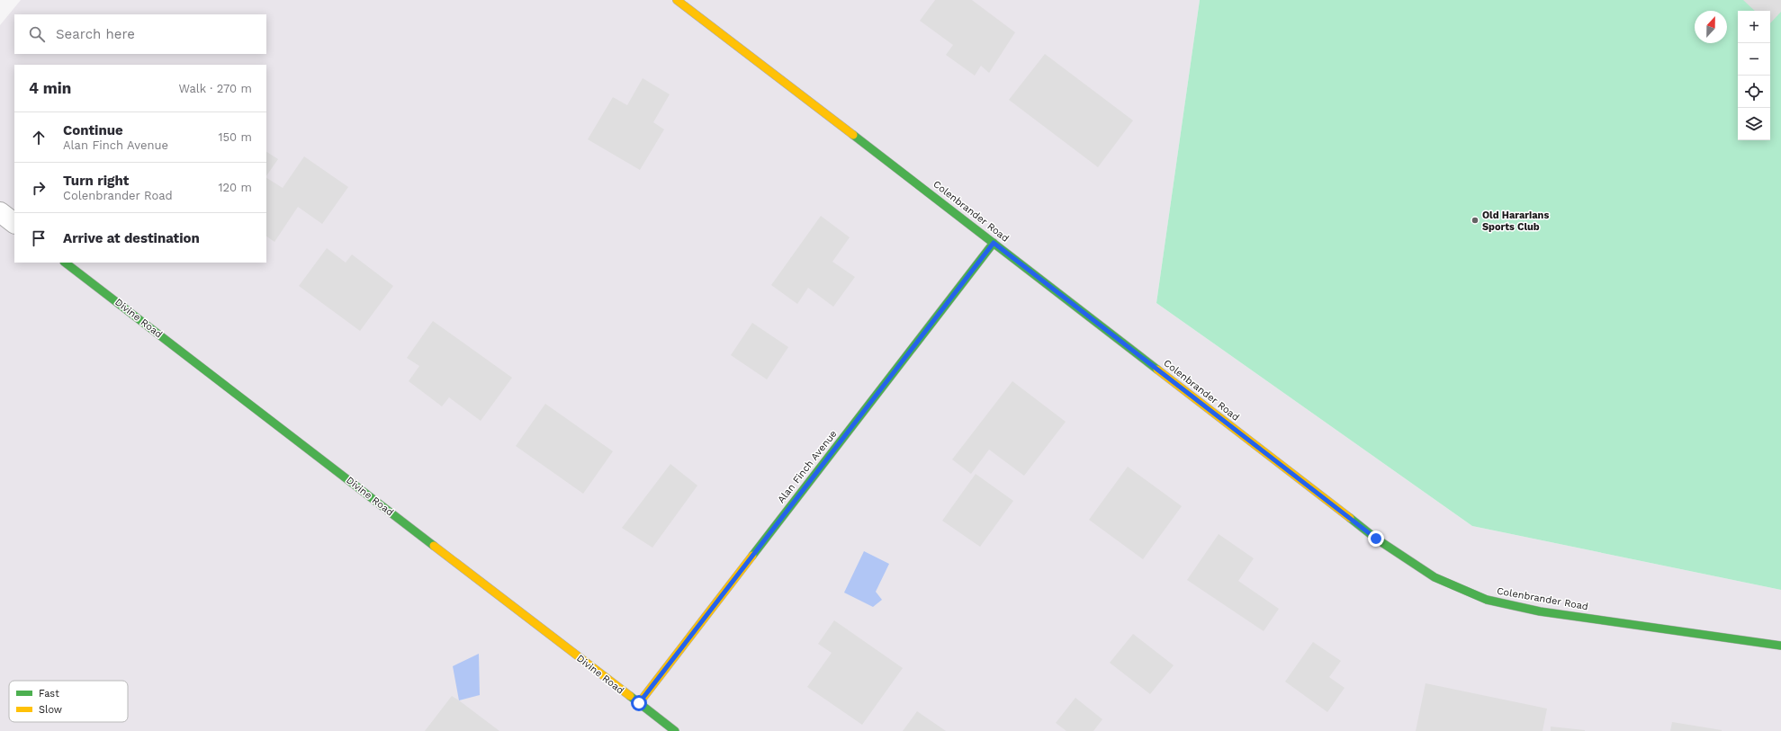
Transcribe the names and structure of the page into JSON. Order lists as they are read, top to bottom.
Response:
{
  "streets": {
    "street": ["Colenbrander Road", "Divine Road", "Alan Finch Avenue"]
  },
  "crossings": [
    ["Colenbrander Road", "Alan Finch Avenue"],
    ["Divine Road", "Alan Finch Avenue"]
  ],
  "places": ["Old Hararians Sports Club"],
  "legend": ["Fast", "Slow"],
  "north": "top",
  "page": {
    "map_buttons": ["+", "−"],
    "search": "Search here",
    "heading": ["4 min", "Walk · 270 m"],
    "list": [
      ["Continue", "Alan Finch Avenue", "150 m"],
      ["Turn right", "Colenbrander Road", "120 m"],
      "Arrive at destination"
    ]
  }
}
